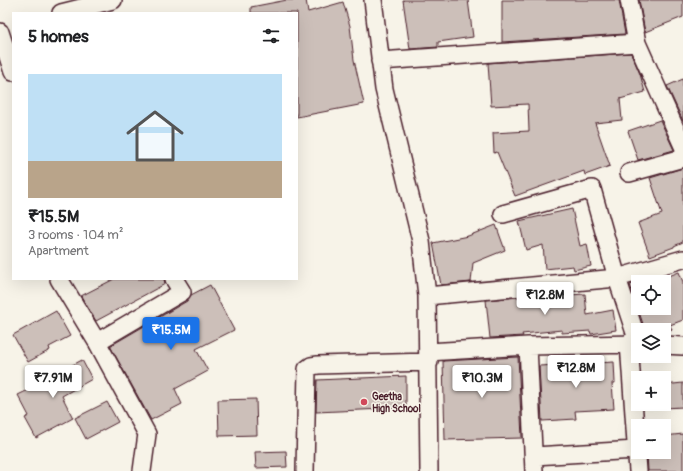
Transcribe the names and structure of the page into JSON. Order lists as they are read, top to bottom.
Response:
{
  "places": ["Geetha High School"],
  "page": {
    "heading": "5 homes",
    "list": [
      {
        "name": "₹15.5M",
        "note": "3 rooms · 104 m² · Apartment"
      }
    ],
    "map_buttons": ["+", "−"],
    "price": [
      "₹12.8M",
      "₹15.5M",
      "₹12.8M",
      "₹7.91M",
      "₹10.3M"
    ]
  }
}
